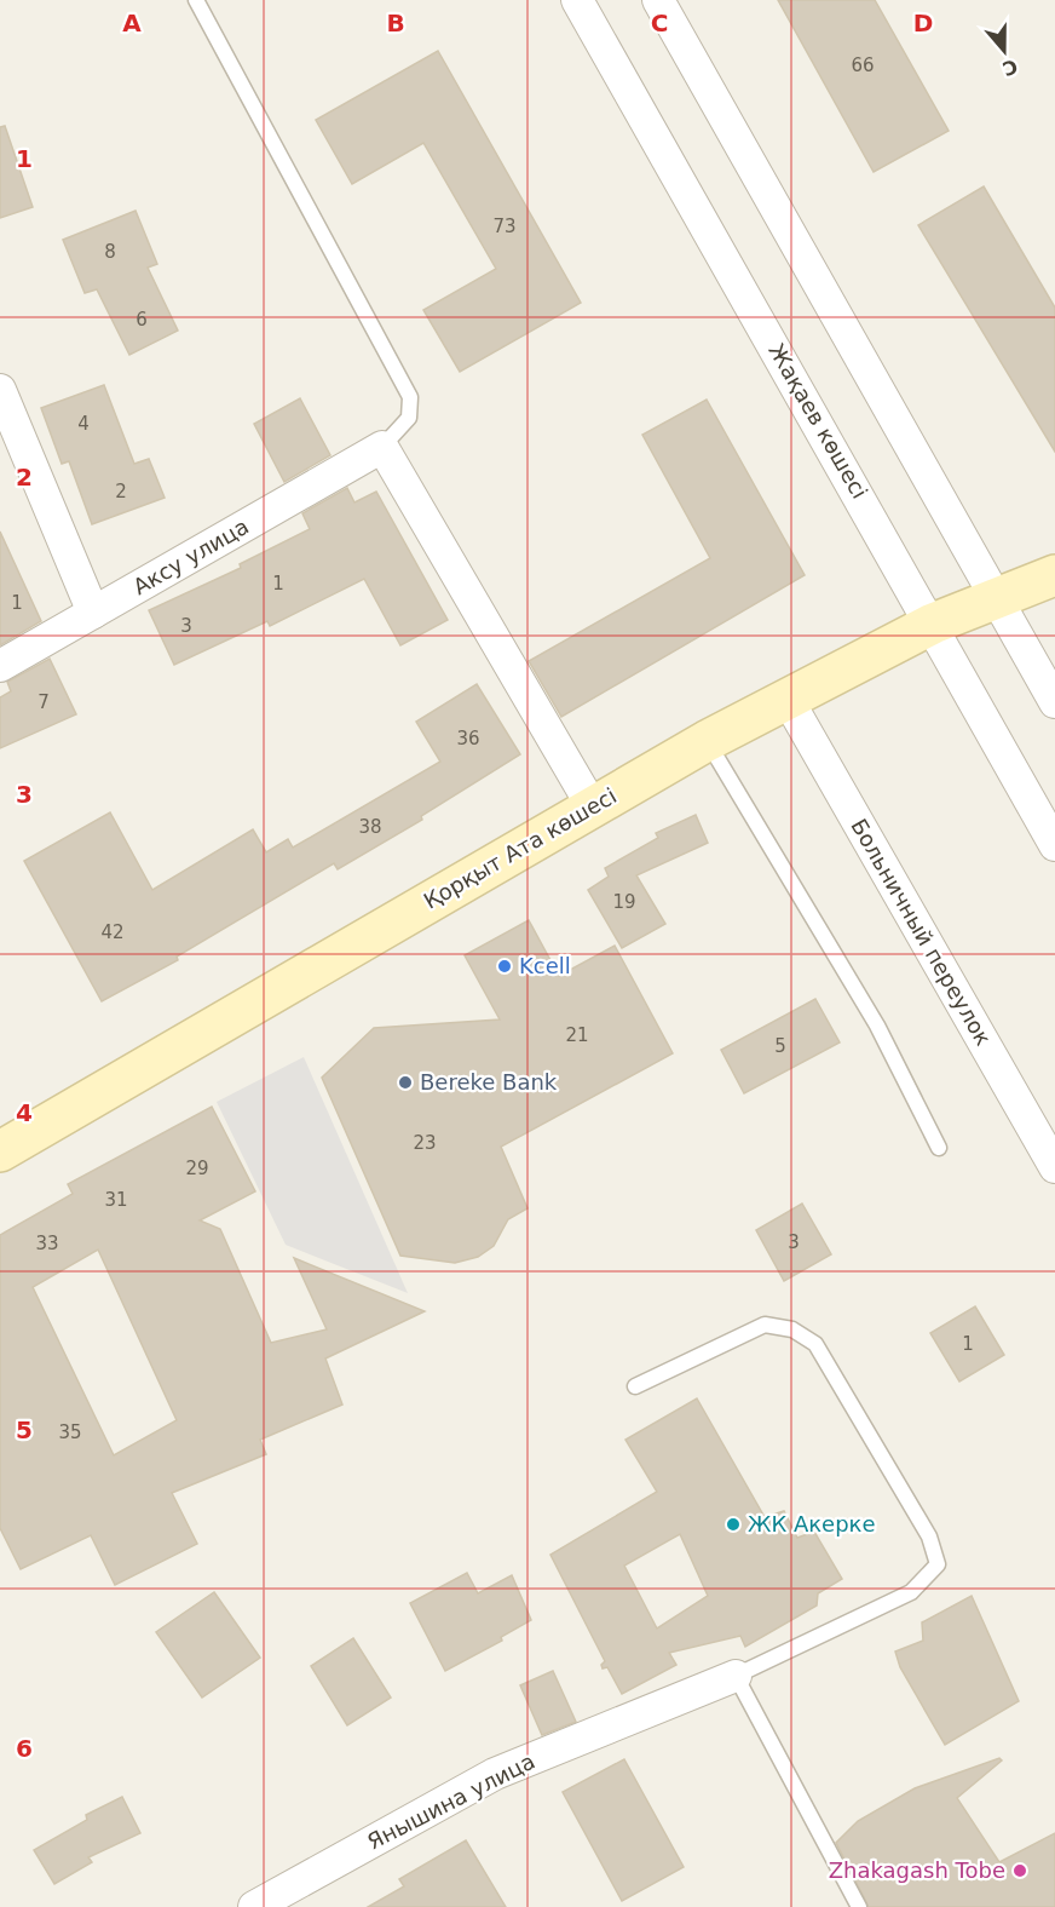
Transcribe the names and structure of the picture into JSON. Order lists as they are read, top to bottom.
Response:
{
  "streets": {
    "street": [
      "Жақаев көшесі",
      "Аксу улица",
      "Қорқыт Ата көшесі",
      "Больничный переулок",
      "Янышина улица"
    ]
  },
  "crossings": [
    ["Жақаев көшесі", "Қорқыт Ата көшесі"],
    ["Қорқыт Ата көшесі", "Больничный переулок"]
  ],
  "places": [
    "Kcell",
    "Bereke Bank",
    "ЖК Акерке",
    "Zhakagash Tobe"
  ],
  "house_numbers": [
    "66",
    "73",
    "8",
    "6",
    "4",
    "2",
    "1",
    "1",
    "3",
    "7",
    "36",
    "38",
    "19",
    "42",
    "21",
    "5",
    "23",
    "29",
    "31",
    "3",
    "33",
    "1",
    "35"
  ],
  "north": "bottom",
  "grid": {
    "columns": [
      "A",
      "B",
      "C",
      "D"
    ],
    "rows": [
      "1",
      "2",
      "3",
      "4",
      "5",
      "6"
    ]
  }
}
